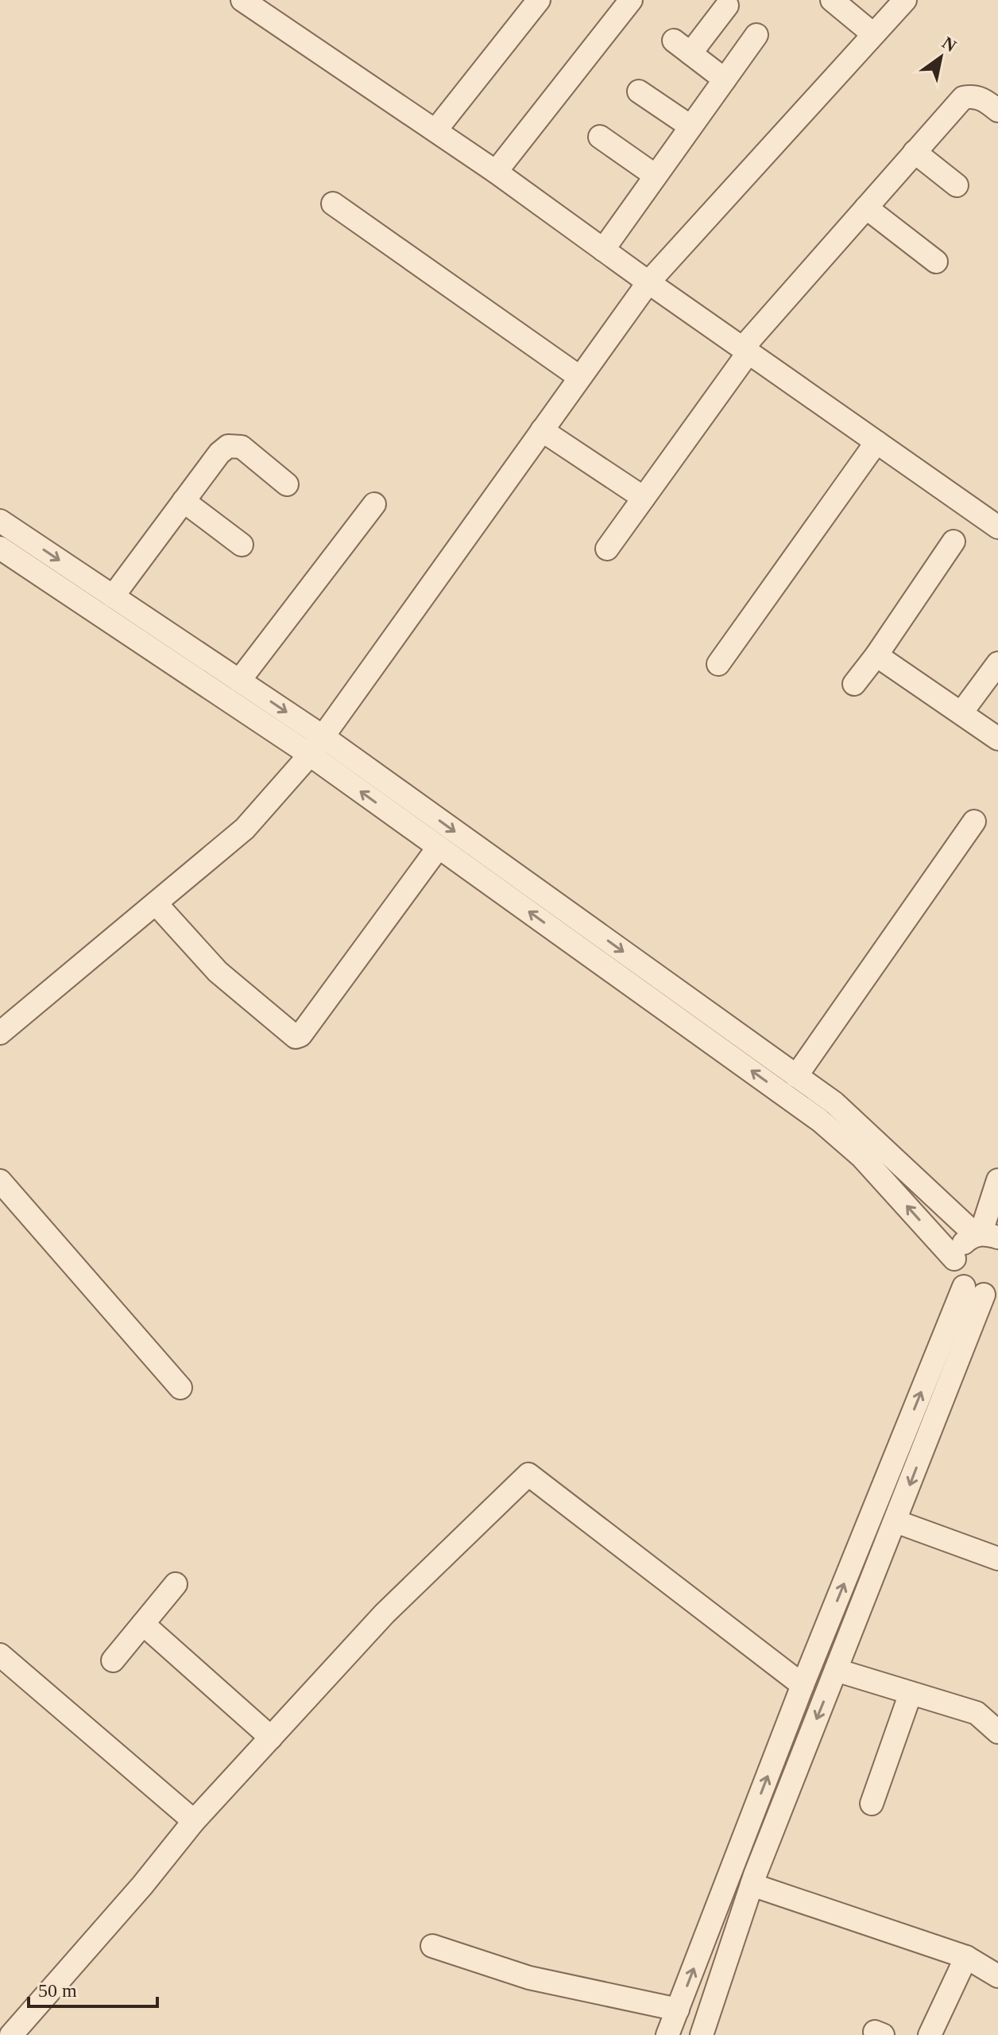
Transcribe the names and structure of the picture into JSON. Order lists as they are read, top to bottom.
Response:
{
  "scale_bar": "50 m",
  "north": "top right"
}
